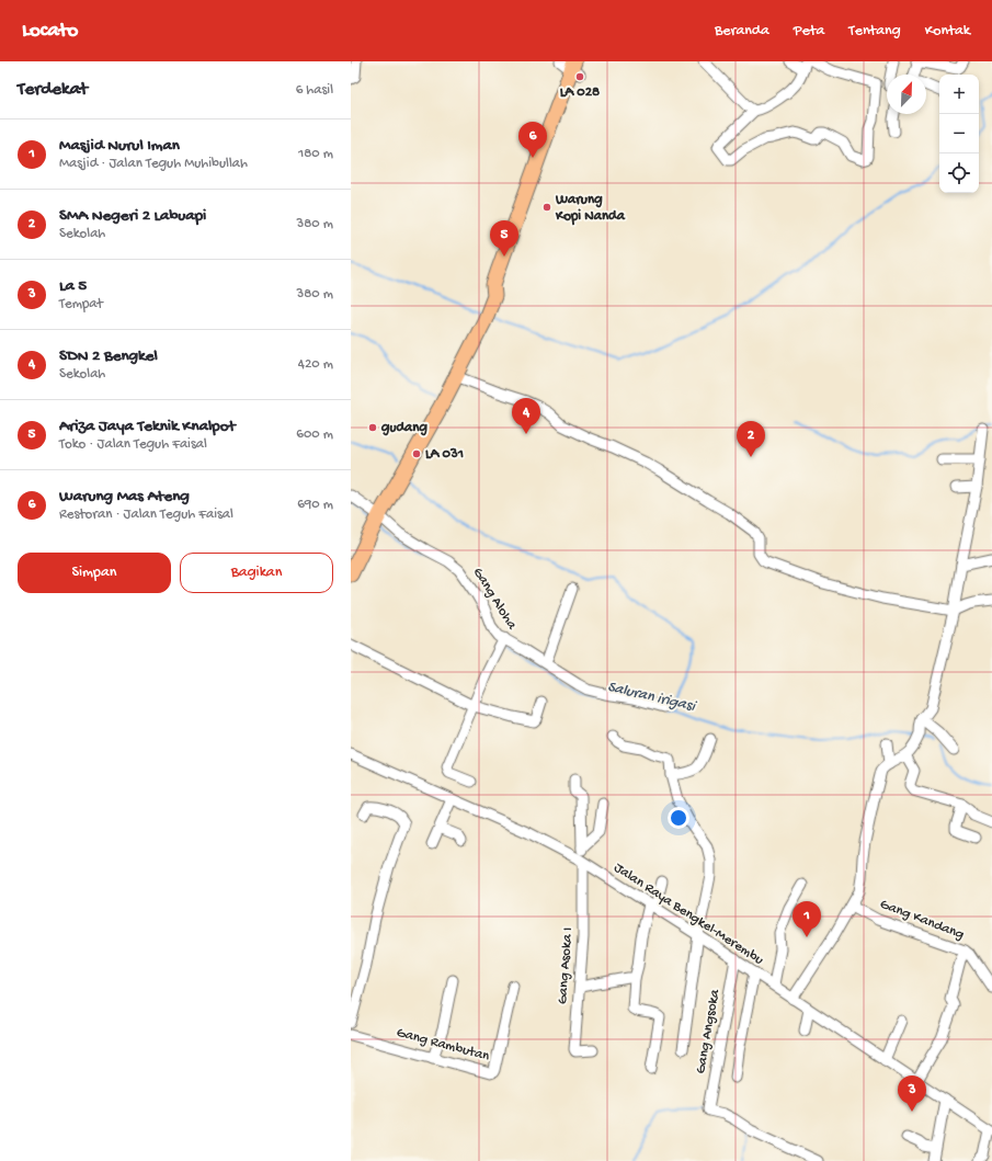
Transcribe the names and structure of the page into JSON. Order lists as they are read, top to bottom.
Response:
{
  "streets": {
    "street": [
      "Gang Aloha",
      "Jalan Raya Bengkel-Merembu",
      "Gang Kandang",
      "Gang Asoka I",
      "Gang Angsoka",
      "Gang Rambutan"
    ]
  },
  "crossings": [
    ["Jalan Raya Bengkel-Merembu", "Gang Asoka I"],
    ["Jalan Raya Bengkel-Merembu", "Gang Angsoka"]
  ],
  "water": ["Saluran irigasi"],
  "places": [
    "LA 028",
    "Warung Kopi Nanda",
    "gudang",
    "LA 031"
  ],
  "north": "top right",
  "page": {
    "header": "Locato",
    "nav": [
      "Beranda",
      "Peta",
      "Tentang",
      "Kontak"
    ],
    "heading": ["Terdekat", "6 hasil"],
    "map_buttons": ["+", "−"],
    "list": [
      {
        "mark": "1",
        "name": "Masjid Nurul Iman",
        "note": "Masjid · Jalan Teguh Muhibullah",
        "value": "180 m"
      },
      {
        "mark": "2",
        "name": "SMA Negeri 2 Labuapi",
        "note": "Sekolah",
        "value": "380 m"
      },
      {
        "mark": "3",
        "name": "La 5",
        "note": "Tempat",
        "value": "380 m"
      },
      {
        "mark": "4",
        "name": "SDN 2 Bengkel",
        "note": "Sekolah",
        "value": "420 m"
      },
      {
        "mark": "5",
        "name": "Ariza Jaya Teknik Knalpot",
        "note": "Toko · Jalan Teguh Faisal",
        "value": "600 m"
      },
      {
        "mark": "6",
        "name": "Warung Mas Ateng",
        "note": "Restoran · Jalan Teguh Faisal",
        "value": "690 m"
      }
    ],
    "pins": [
      "6",
      "5",
      "4",
      "2",
      "1",
      "3"
    ],
    "buttons": ["Simpan", "Bagikan"]
  }
}
